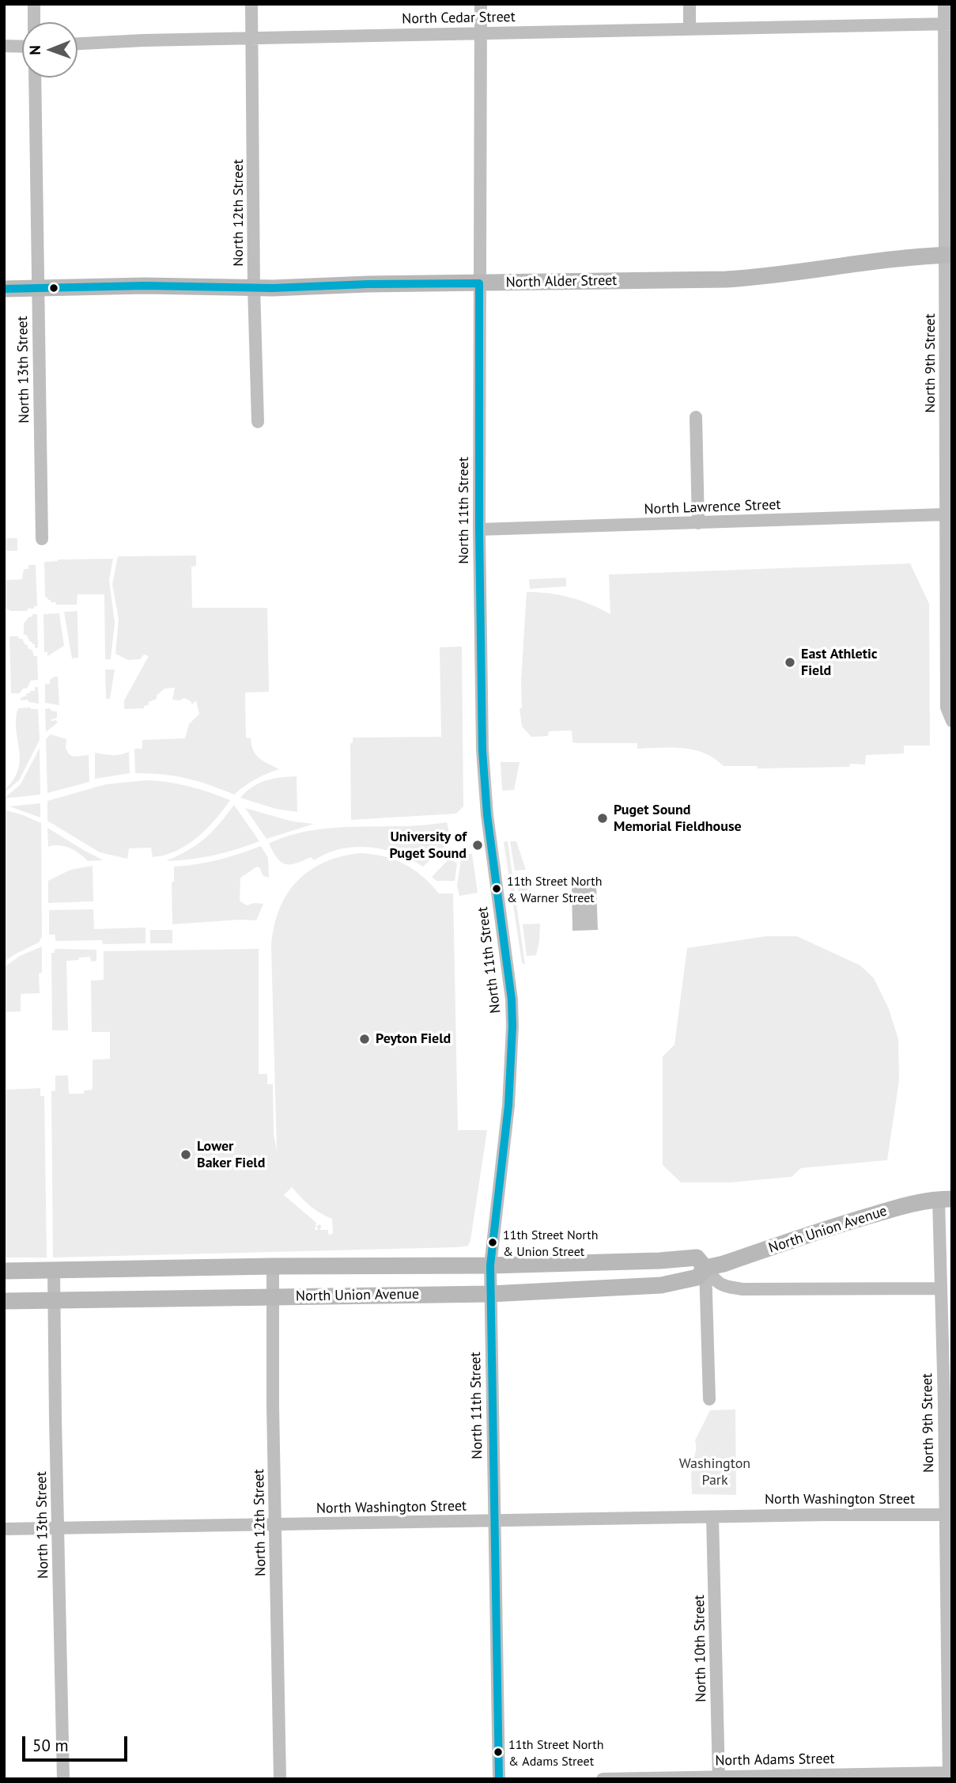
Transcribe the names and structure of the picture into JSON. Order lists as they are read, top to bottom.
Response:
{
  "streets": {
    "street": [
      "North Cedar Street",
      "North 12th Street",
      "North Alder Street",
      "North 9th Street",
      "North 13th Street",
      "North Lawrence Street",
      "North 11th Street",
      "North Union Avenue",
      "North Washington Street",
      "North 10th Street",
      "North Adams Street"
    ]
  },
  "crossings": [
    ["North Cedar Street", "North 12th Street"],
    ["North Cedar Street", "North 9th Street"],
    ["North Cedar Street", "North 11th Street"],
    ["North 12th Street", "North Alder Street"],
    ["North 12th Street", "North Union Avenue"],
    ["North 12th Street", "North Washington Street"],
    ["North Alder Street", "North 9th Street"],
    ["North Alder Street", "North 13th Street"],
    ["North Alder Street", "North 11th Street"],
    ["North 9th Street", "North Lawrence Street"],
    ["North 9th Street", "North Union Avenue"],
    ["North 9th Street", "North Washington Street"],
    ["North 9th Street", "North Adams Street"],
    ["North 13th Street", "North Union Avenue"],
    ["North 13th Street", "North Washington Street"],
    ["North Lawrence Street", "North 11th Street"],
    ["North 11th Street", "North Union Avenue"],
    ["North 11th Street", "North Washington Street"],
    ["North Washington Street", "North 10th Street"],
    ["North 10th Street", "North Adams Street"]
  ],
  "parks": ["Washington Park"],
  "places": [
    "East Athletic Field",
    "Puget Sound Memorial Fieldhouse",
    "University of Puget Sound",
    "11th Street North & Warner Street",
    "Peyton Field",
    "Lower Baker Field",
    "11th Street North & Union Street",
    "11th Street North & Adams Street"
  ],
  "scale_bar": "50 m",
  "north": "left"
}
